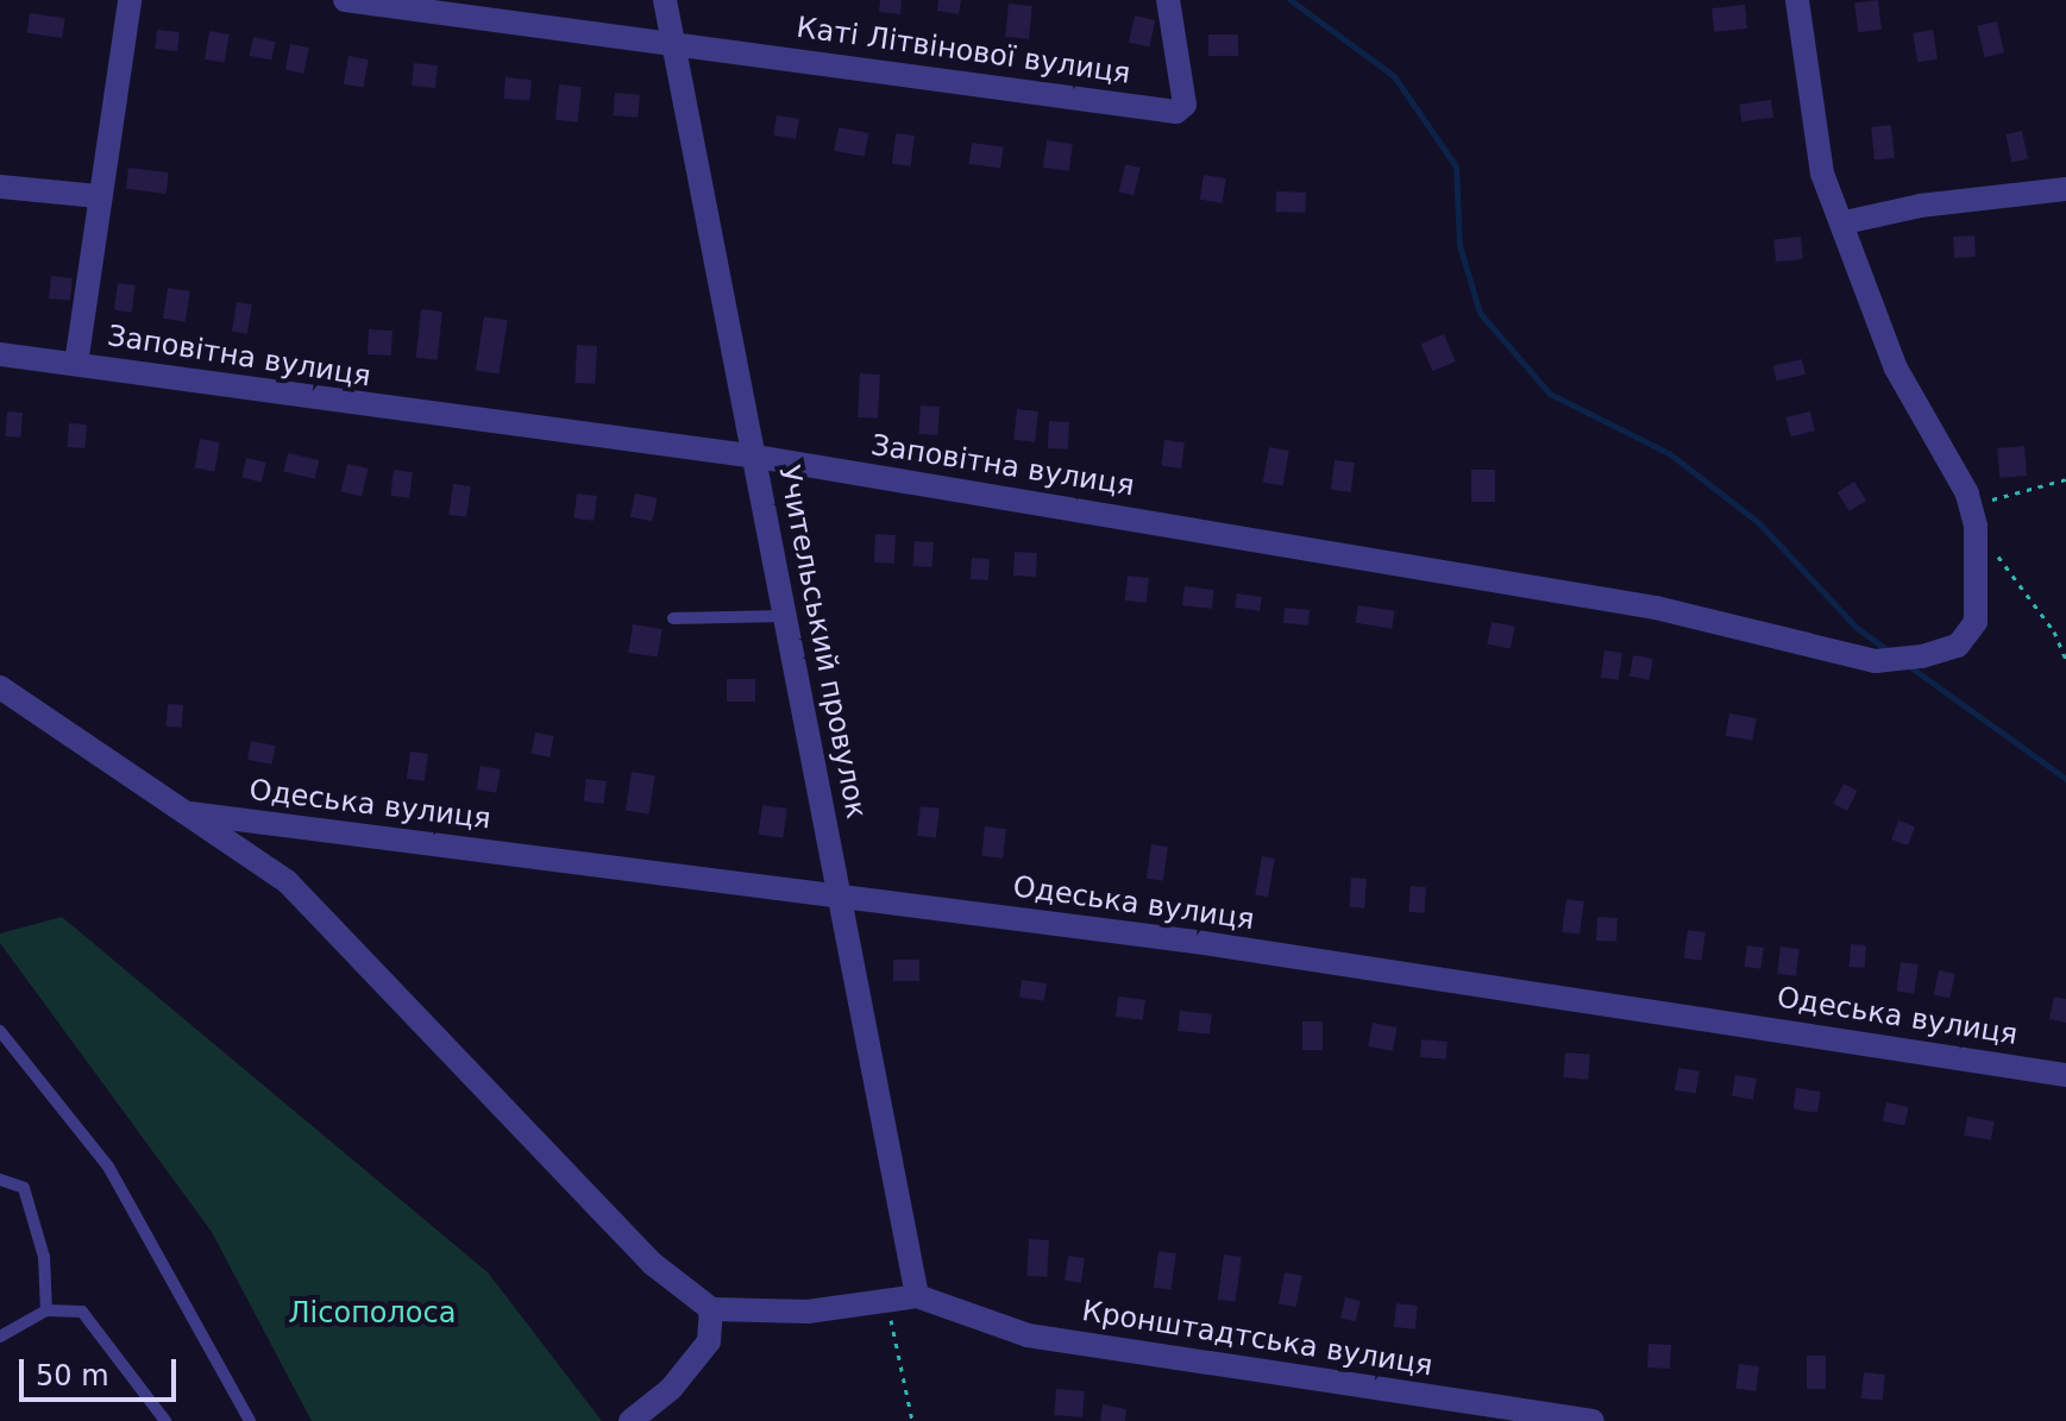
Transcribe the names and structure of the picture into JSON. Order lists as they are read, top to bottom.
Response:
{
  "streets": {
    "street": [
      "Каті Літвінової вулиця",
      "Заповітна вулиця",
      "Учительський провулок",
      "Одеська вулиця",
      "Кронштадтська вулиця"
    ]
  },
  "crossings": [
    ["Каті Літвінової вулиця", "Учительський провулок"],
    ["Заповітна вулиця", "Учительський провулок"],
    ["Учительський провулок", "Одеська вулиця"],
    ["Учительський провулок", "Кронштадтська вулиця"]
  ],
  "parks": ["Лісополоса"],
  "scale_bar": "50 m"
}
